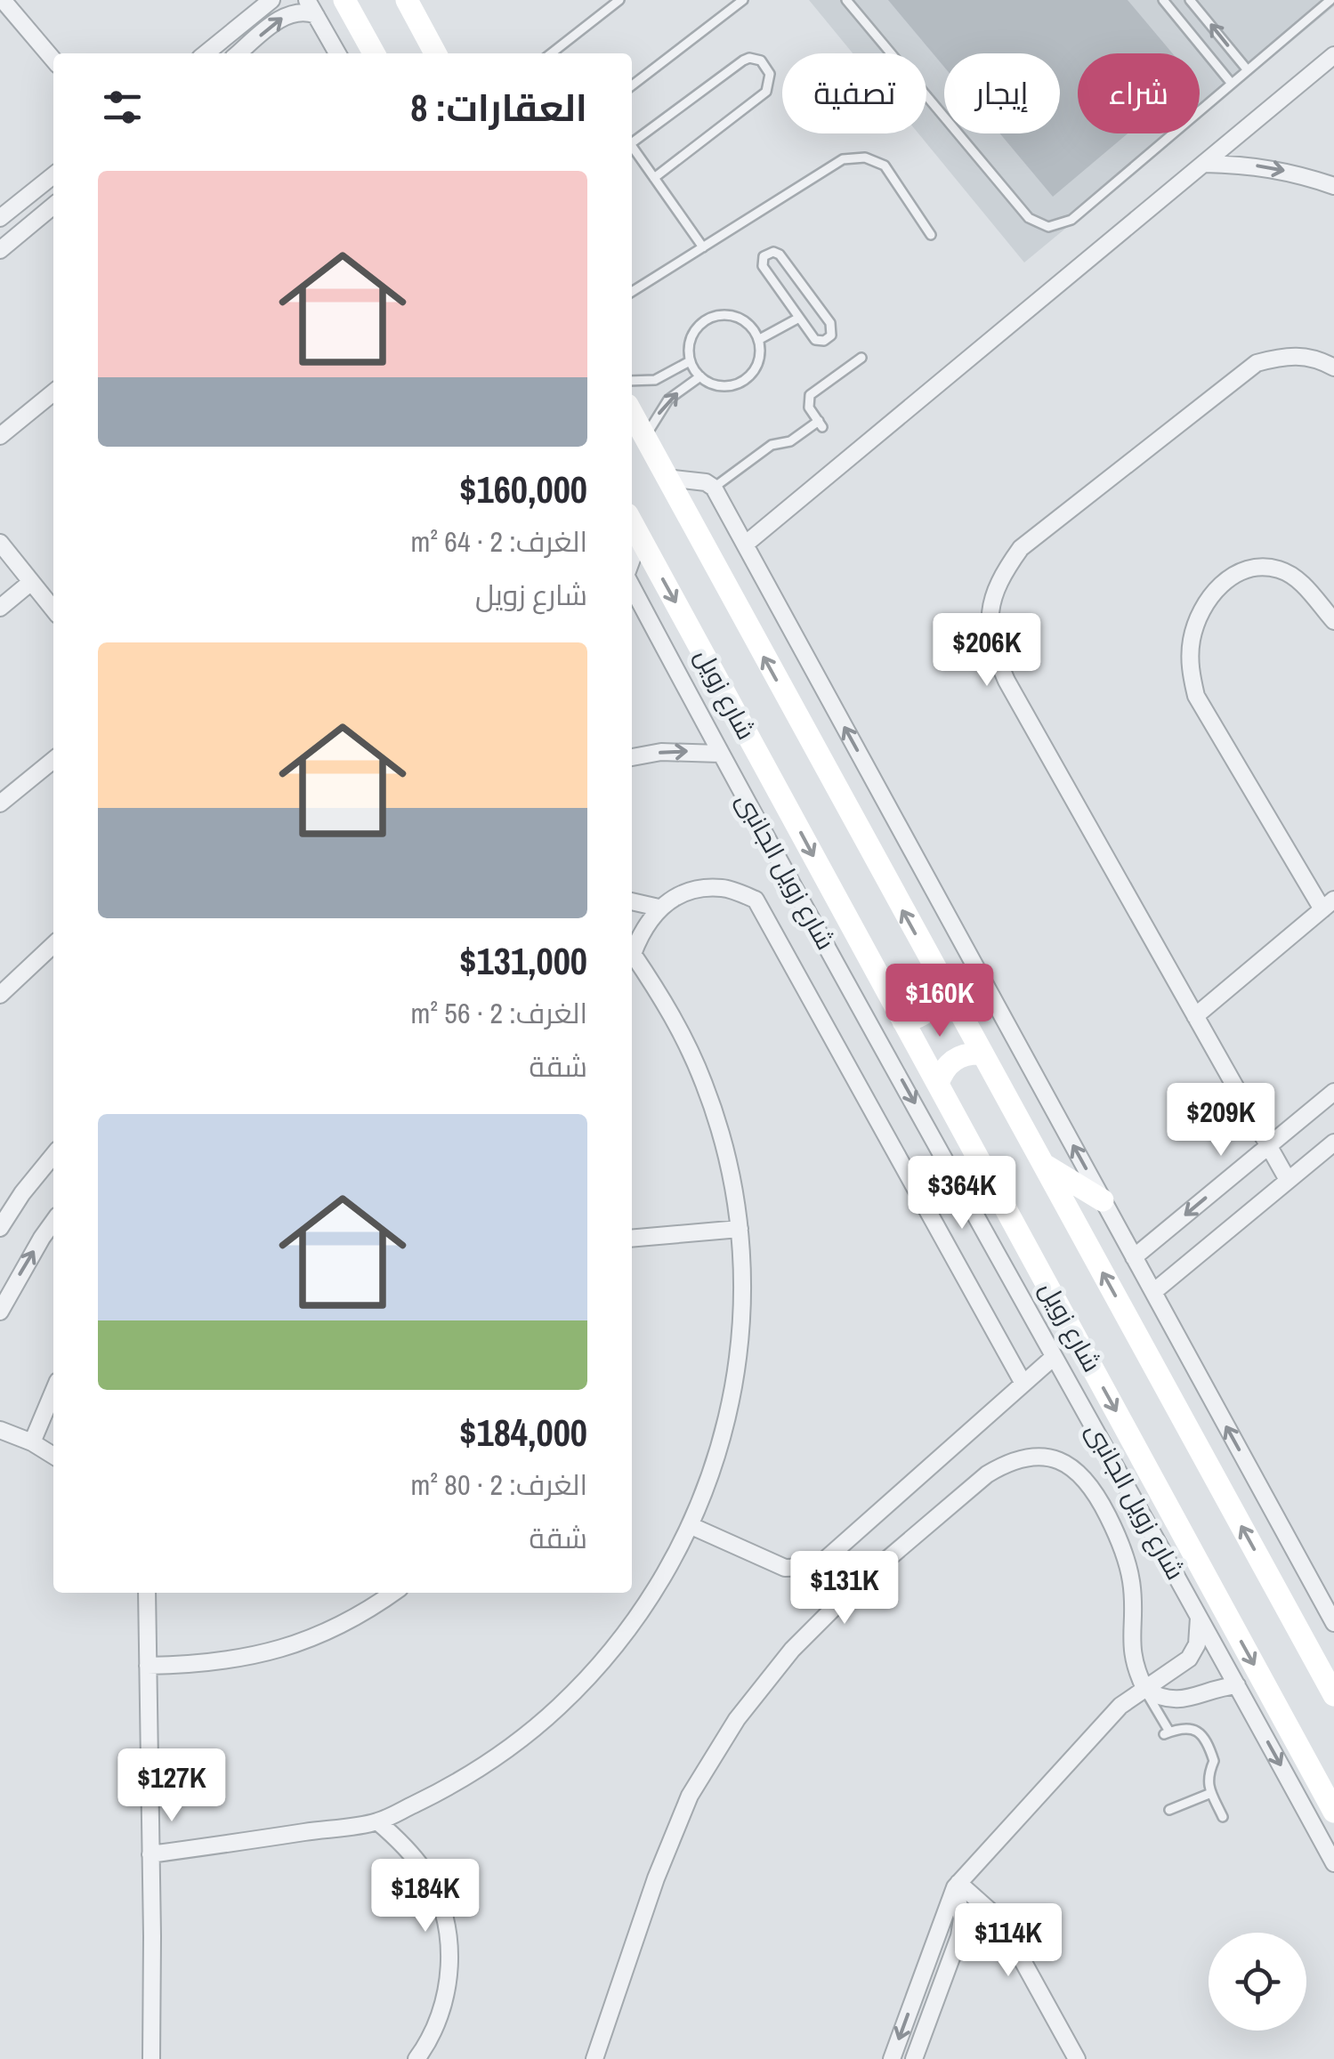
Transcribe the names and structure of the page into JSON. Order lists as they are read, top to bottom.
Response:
{
  "streets": {
    "main road": ["شارع زويل"],
    "street": ["شارع زويل الجانبى"]
  },
  "page": {
    "chip": ["شراء", "إيجار", "تصفية"],
    "heading": "العقارات: 8",
    "list": [
      {
        "name": "$160,000",
        "note": "الغرف: 2 · 64 m² · شارع زويل"
      },
      {
        "name": "$131,000",
        "note": "الغرف: 2 · 56 m² · شقة"
      },
      {
        "name": "$184,000",
        "note": "الغرف: 2 · 80 m² · شقة"
      }
    ],
    "price": [
      "$206K",
      "$160K",
      "$209K",
      "$364K",
      "$131K",
      "$127K",
      "$184K",
      "$114K"
    ]
  }
}
